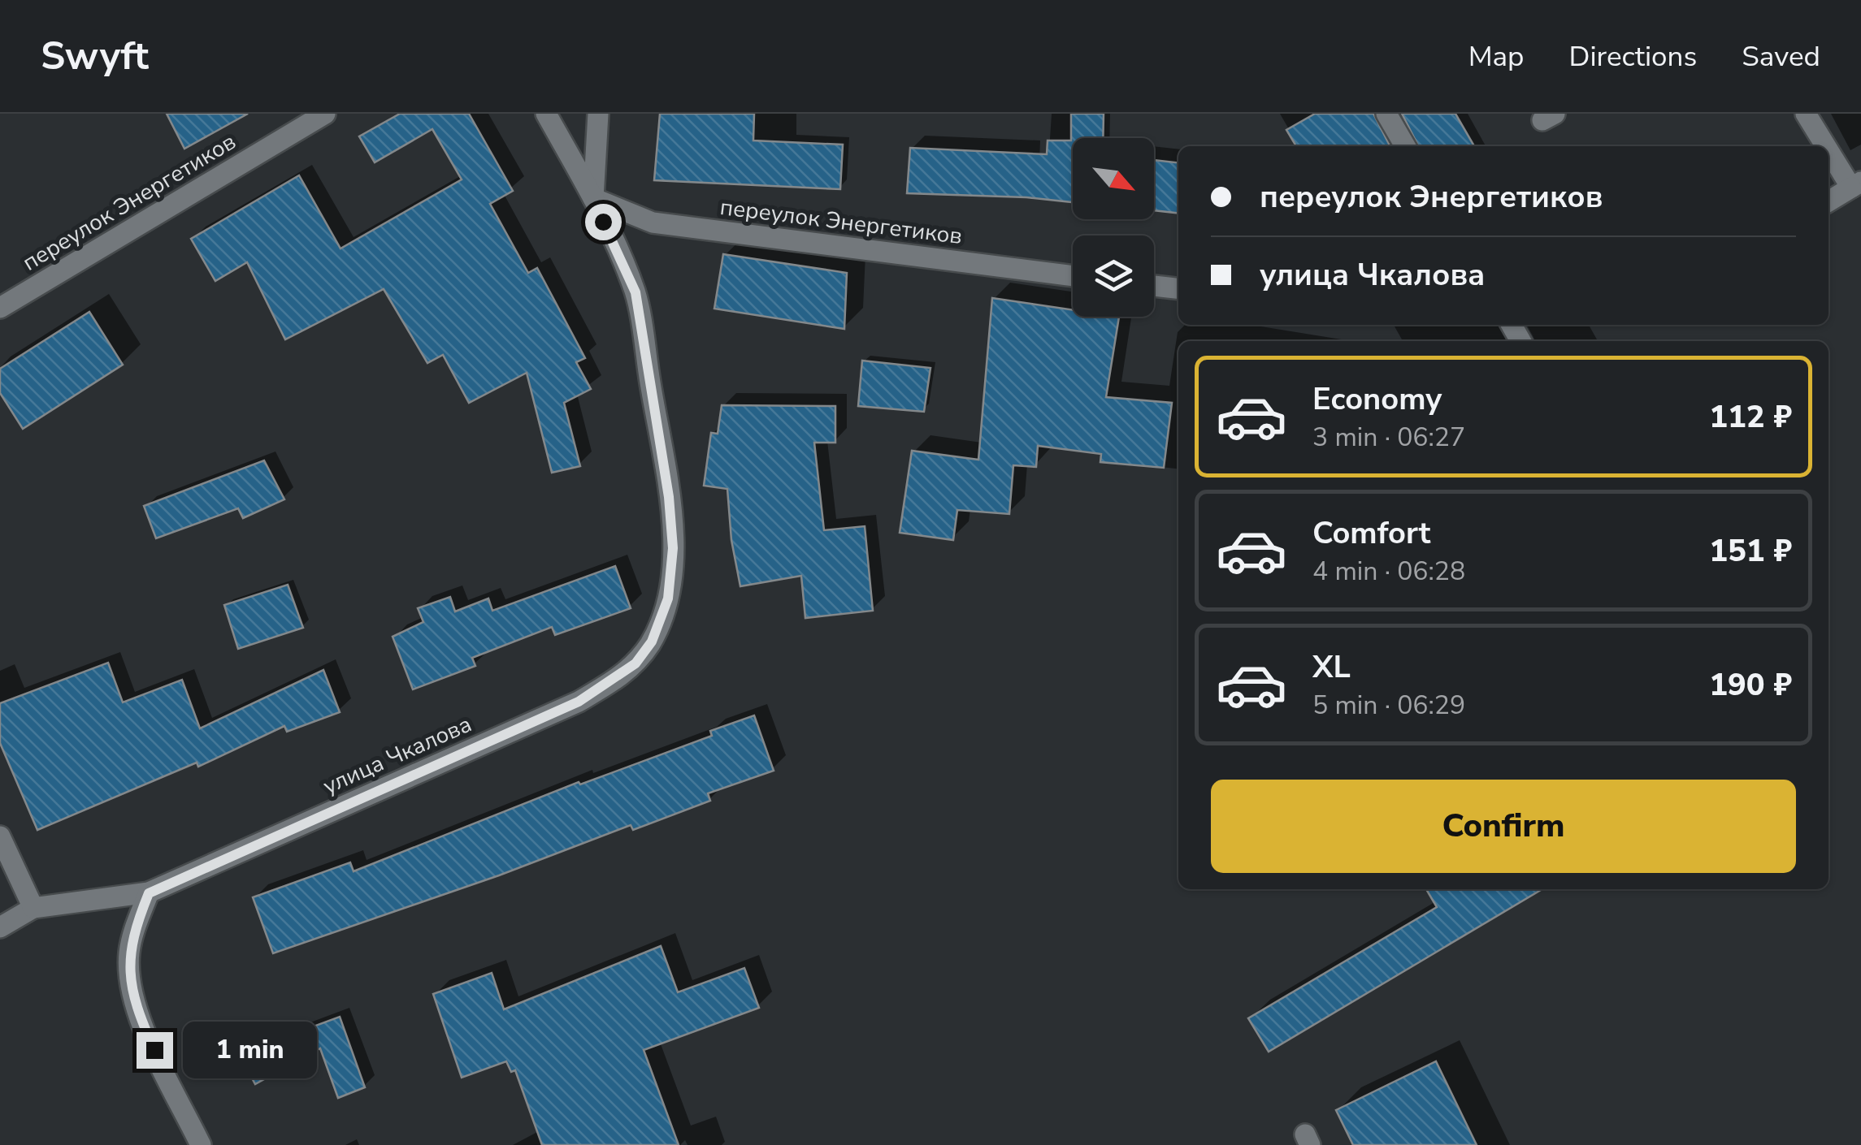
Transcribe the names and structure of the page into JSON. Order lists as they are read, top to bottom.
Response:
{
  "streets": {
    "street": ["переулок Энергетиков", "улица Чкалова"]
  },
  "crossings": [
    ["переулок Энергетиков", "улица Чкалова"]
  ],
  "north": "bottom right",
  "page": {
    "header": "Swyft",
    "nav": ["Map", "Directions", "Saved"],
    "banner": ["переулок Энергетиков", "улица Чкалова"],
    "list": [
      {
        "name": "Economy",
        "note": "3 min · 06:27",
        "value": "112 ₽"
      },
      {
        "name": "Comfort",
        "note": "4 min · 06:28",
        "value": "151 ₽"
      },
      {
        "name": "XL",
        "note": "5 min · 06:29",
        "value": "190 ₽"
      }
    ],
    "buttons": "Confirm",
    "bubble": "1 min"
  }
}
